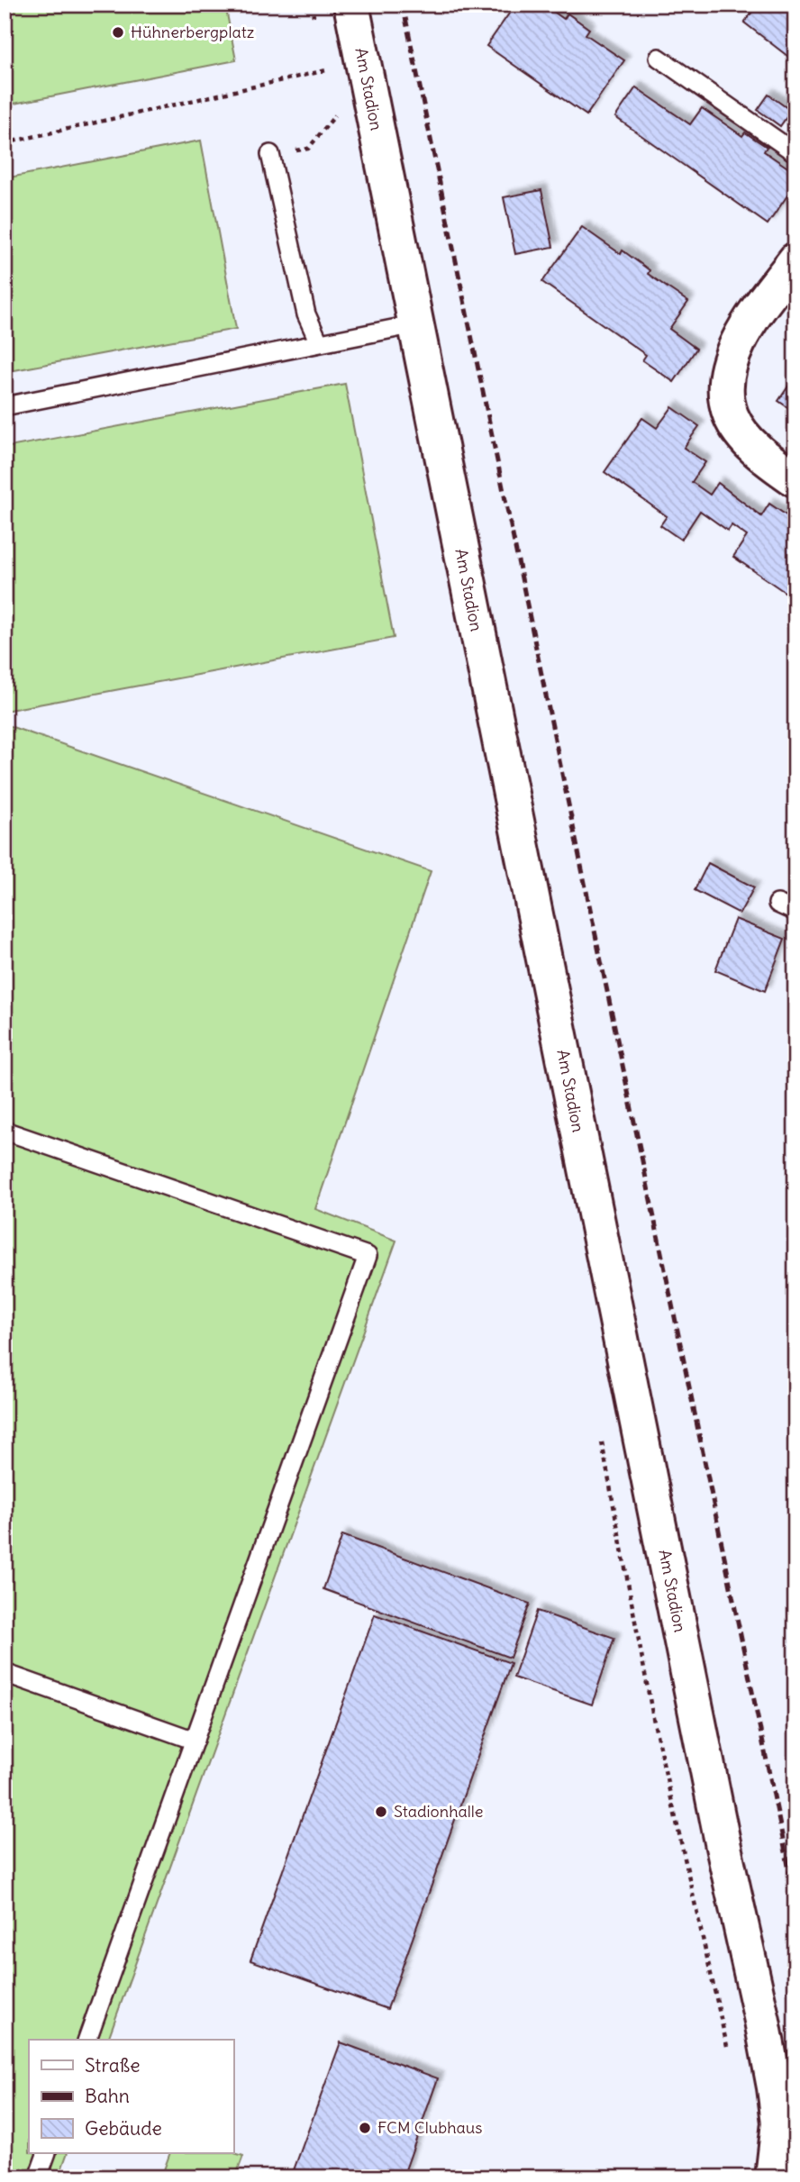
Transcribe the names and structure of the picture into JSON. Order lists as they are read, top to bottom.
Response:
{
  "streets": {
    "street": ["Am Stadion"]
  },
  "places": ["Hühnerbergplatz", "Stadionhalle", "FCM Clubhaus"],
  "legend": ["Straße", "Bahn", "Gebäude"]
}
